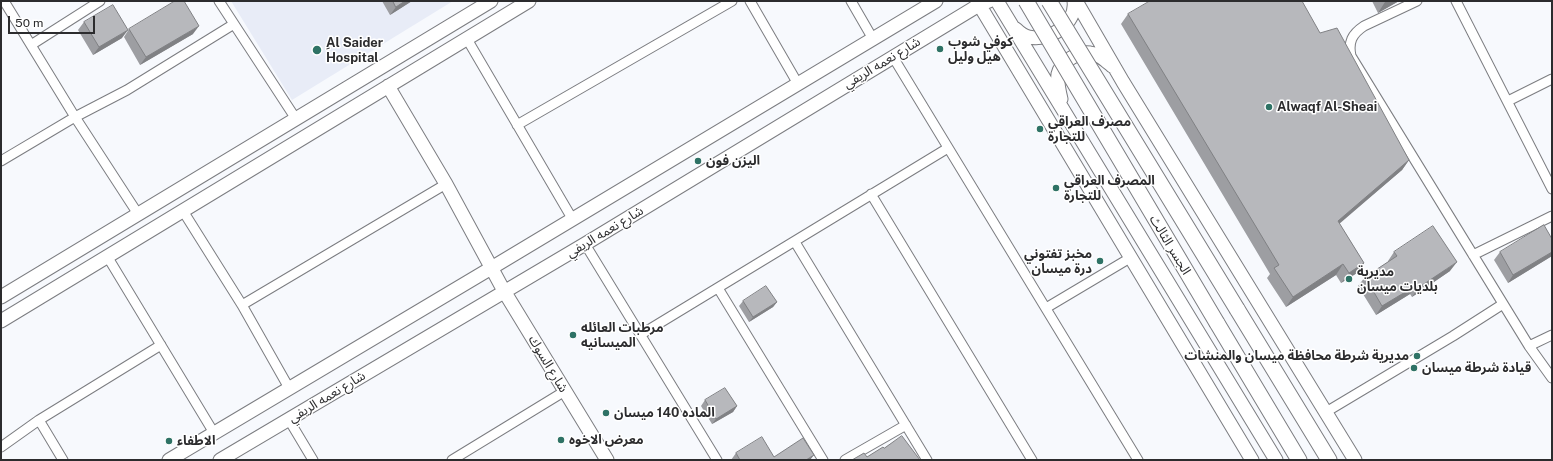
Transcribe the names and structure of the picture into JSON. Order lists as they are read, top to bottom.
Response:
{
  "streets": {
    "main road": ["الجسر الثالث"],
    "street": ["شارع نعمه الريفي", "شارع السوك"]
  },
  "crossings": [
    ["شارع نعمه الريفي", "شارع السوك"]
  ],
  "places": [
    "كوفي شوب هيل وليل",
    "ِAl Saider Hospital",
    "Alwaqf Al-Sheai",
    "مصرف العراقي للتجارة",
    "اليزن فون",
    "المصرف العراقي للتجارة",
    "مخبز تفتوني درة ميسان",
    "مديرية بلديات ميسان",
    "مرطبات العائله الميسانيه",
    "مديرية شرطة محافظة ميسان والمنشات",
    "قيادة شرطة ميسان",
    "الماده 140 ميسان",
    "معرض الاخوه",
    "الاطفاء"
  ],
  "scale_bar": "50 m"
}
